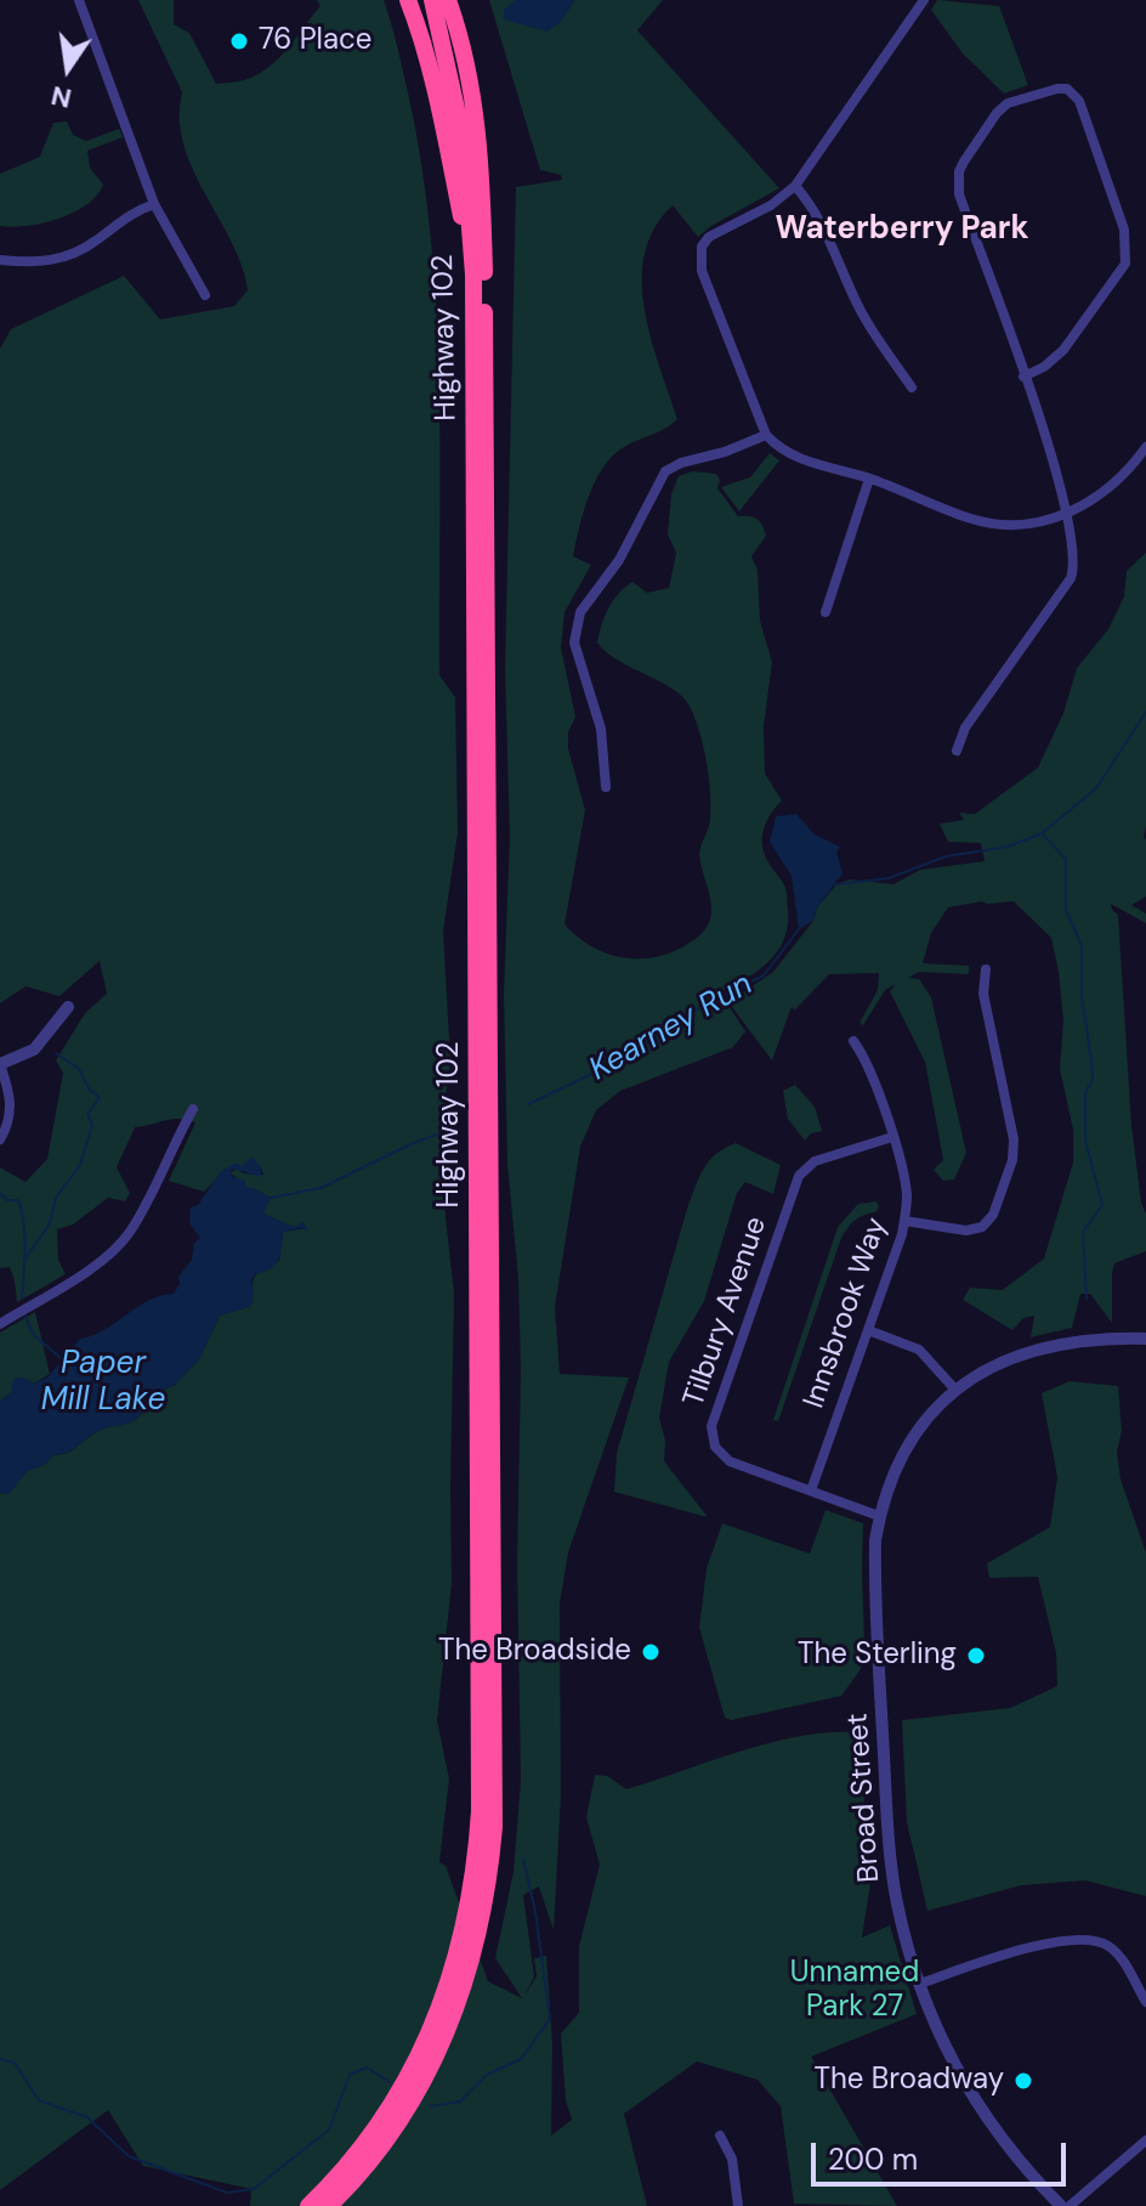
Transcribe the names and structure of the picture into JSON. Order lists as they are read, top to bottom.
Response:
{
  "streets": {
    "highway": ["Highway 102"],
    "street": ["Tilbury Avenue", "Innsbrook Way", "Broad Street"]
  },
  "crossings": [
    ["Tilbury Avenue", "Innsbrook Way"],
    ["Tilbury Avenue", "Broad Street"]
  ],
  "districts": ["Waterberry Park"],
  "water": ["Kearney Run", "Paper Mill Lake"],
  "parks": ["Unnamed Park 27"],
  "places": [
    "76 Place",
    "The Broadside",
    "The Sterling",
    "The Broadway"
  ],
  "scale_bar": "200 m",
  "north": "bottom"
}
